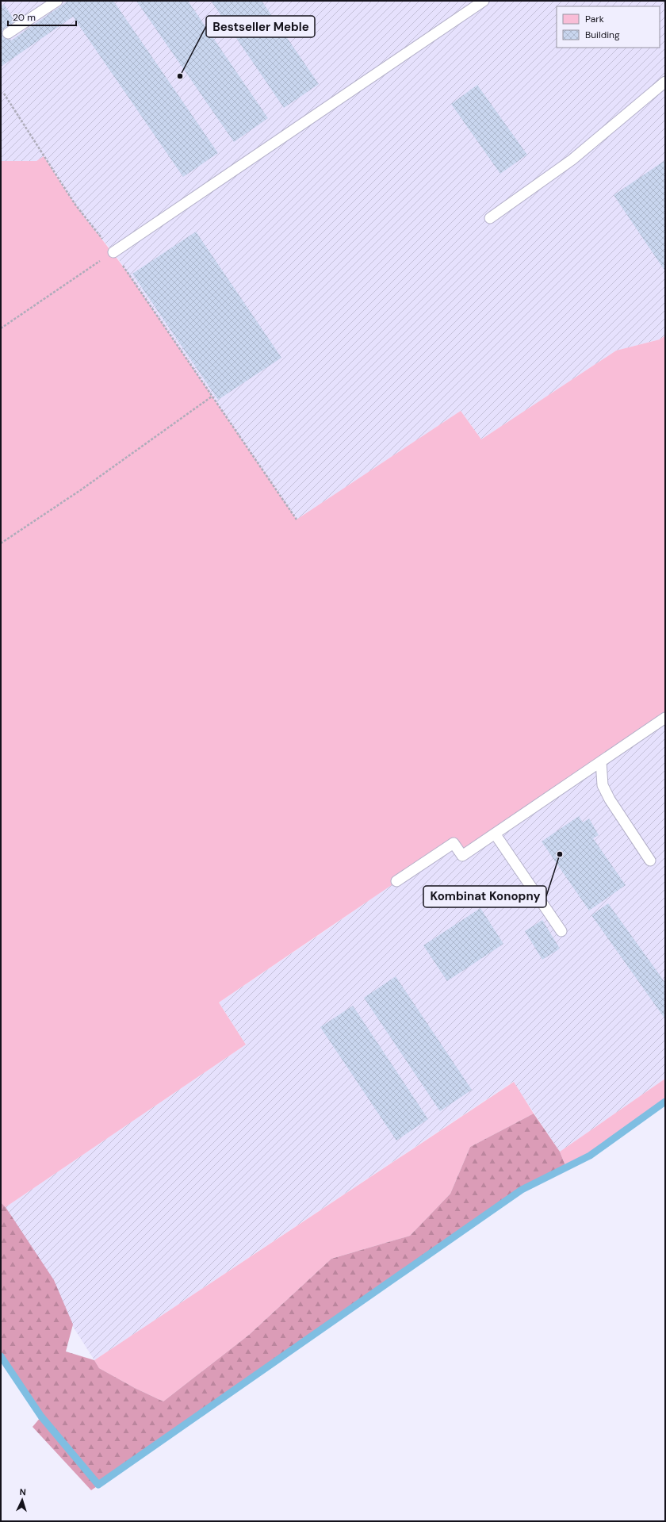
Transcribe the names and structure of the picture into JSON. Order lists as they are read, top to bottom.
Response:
{
  "places": ["Bestseller Meble", "Kombinat Konopny"],
  "legend": ["Park", "Building"],
  "scale_bar": "20 m",
  "north": "top"
}
